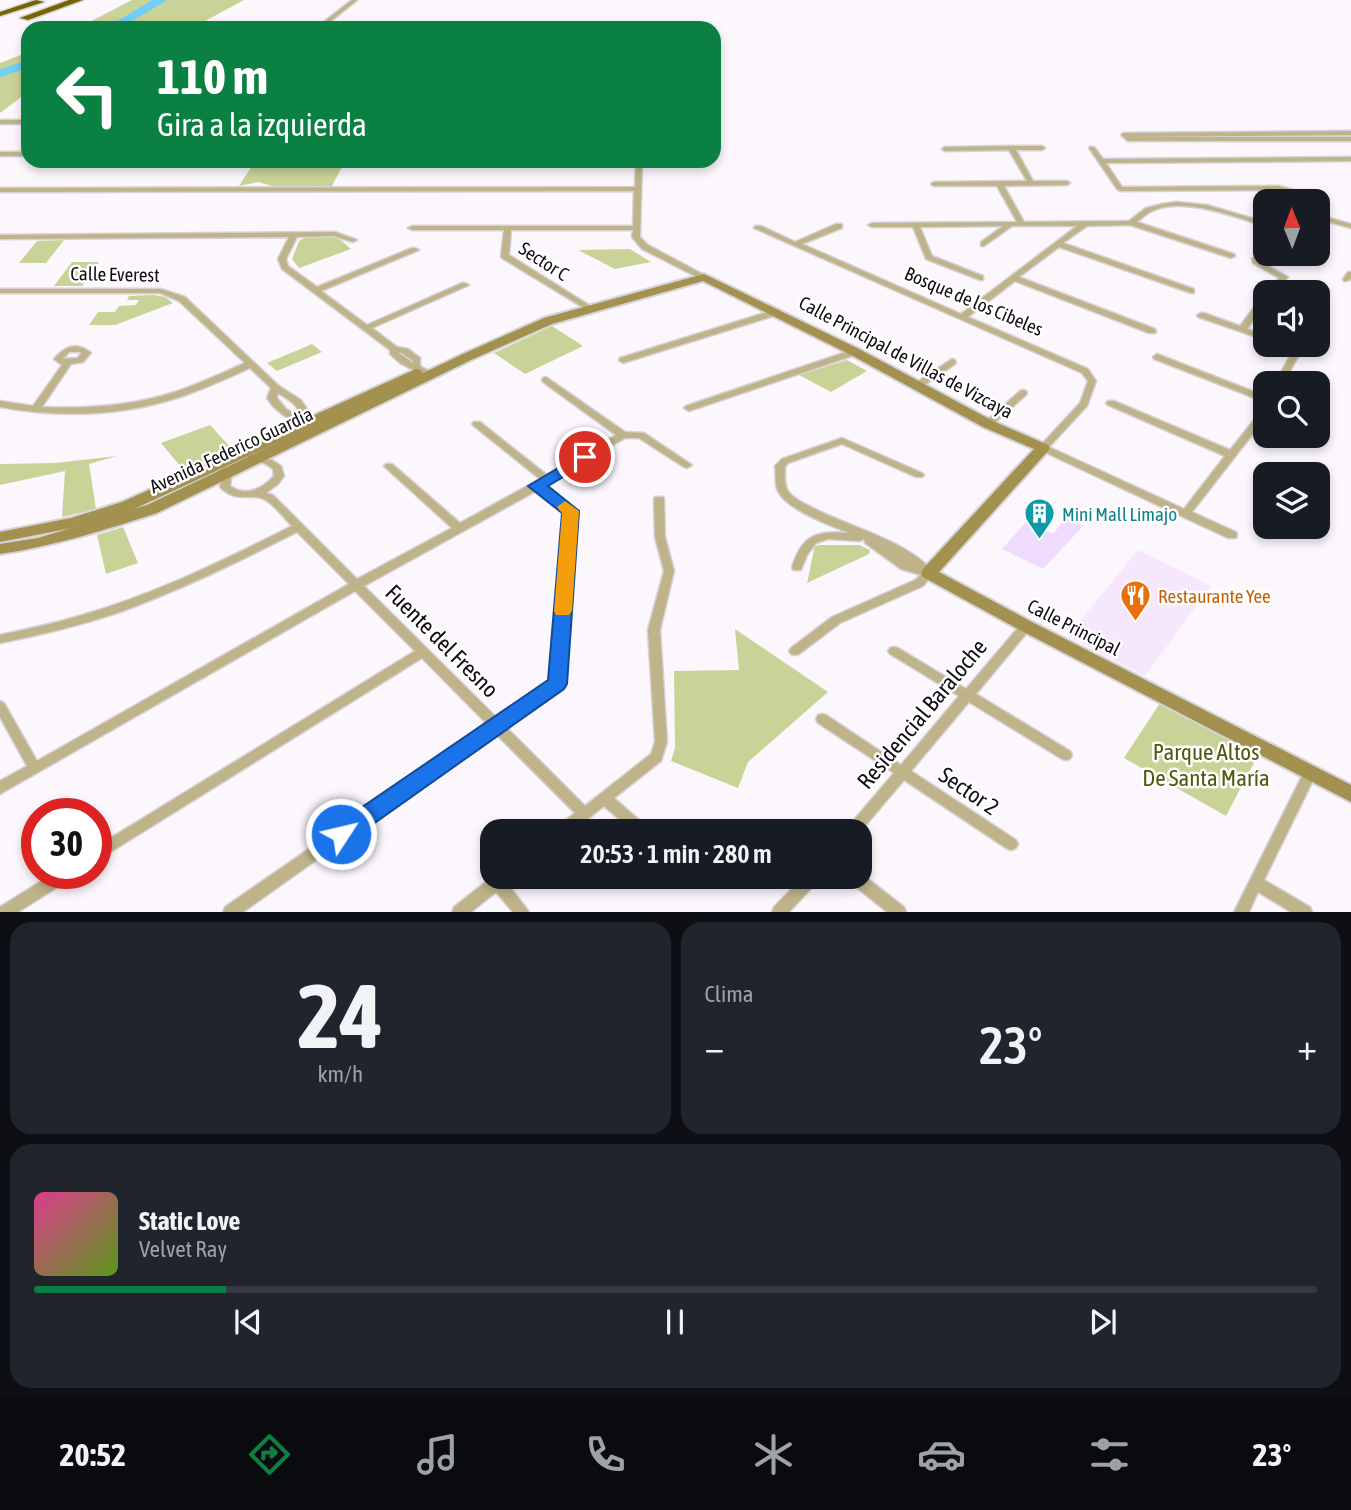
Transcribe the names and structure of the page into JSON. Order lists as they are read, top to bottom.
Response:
{
  "streets": {
    "street": [
      "Sector C",
      "Calle Everest",
      "Bosque de los Cibeles",
      "Calle Principal de Villas de Vizcaya",
      "Avenida Federico Guardia",
      "Calle Principal",
      "Fuente del Fresno",
      "Residencial Baraloche",
      "Sector 2"
    ]
  },
  "crossings": [
    ["Sector C", "Avenida Federico Guardia"],
    ["Calle Everest", "Avenida Federico Guardia"],
    ["Bosque de los Cibeles", "Calle Principal de Villas de Vizcaya"],
    ["Calle Principal de Villas de Vizcaya", "Avenida Federico Guardia"],
    ["Calle Principal", "Residencial Baraloche"],
    ["Residencial Baraloche", "Sector 2"]
  ],
  "parks": ["Parque Altos De Santa María"],
  "places": {
    "building": ["Mini Mall Limajo"],
    "restaurant": ["Restaurante Yee"]
  },
  "north": "top",
  "page": {
    "turn": ["110 m", "Gira a la izquierda"],
    "limit": "30",
    "trip": "20:53 · 1 min · 280 m",
    "tile": [
      ["24", "km/h"],
      "Clima"
    ],
    "heat": ["−", "23°", "+"],
    "song": ["Static Love", "Velvet Ray"],
    "tabs": ["20:52", "23°"]
  }
}
